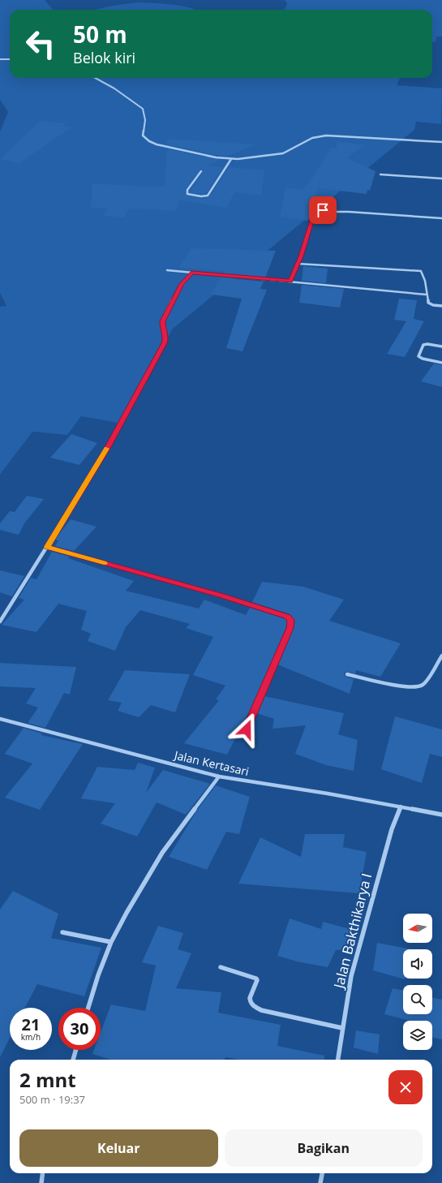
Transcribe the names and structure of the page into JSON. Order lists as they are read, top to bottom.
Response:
{
  "streets": {
    "street": ["Jalan Kertasari", "Jalan Bakthikarya I"]
  },
  "crossings": [
    ["Jalan Kertasari", "Jalan Bakthikarya I"]
  ],
  "north": "left",
  "page": {
    "turn": ["50 m", "Belok kiri"],
    "speed": "21 km/h",
    "limit": "30",
    "heading": ["2 mnt", "500 m · 19:37"],
    "buttons": ["Keluar", "Bagikan"]
  }
}
